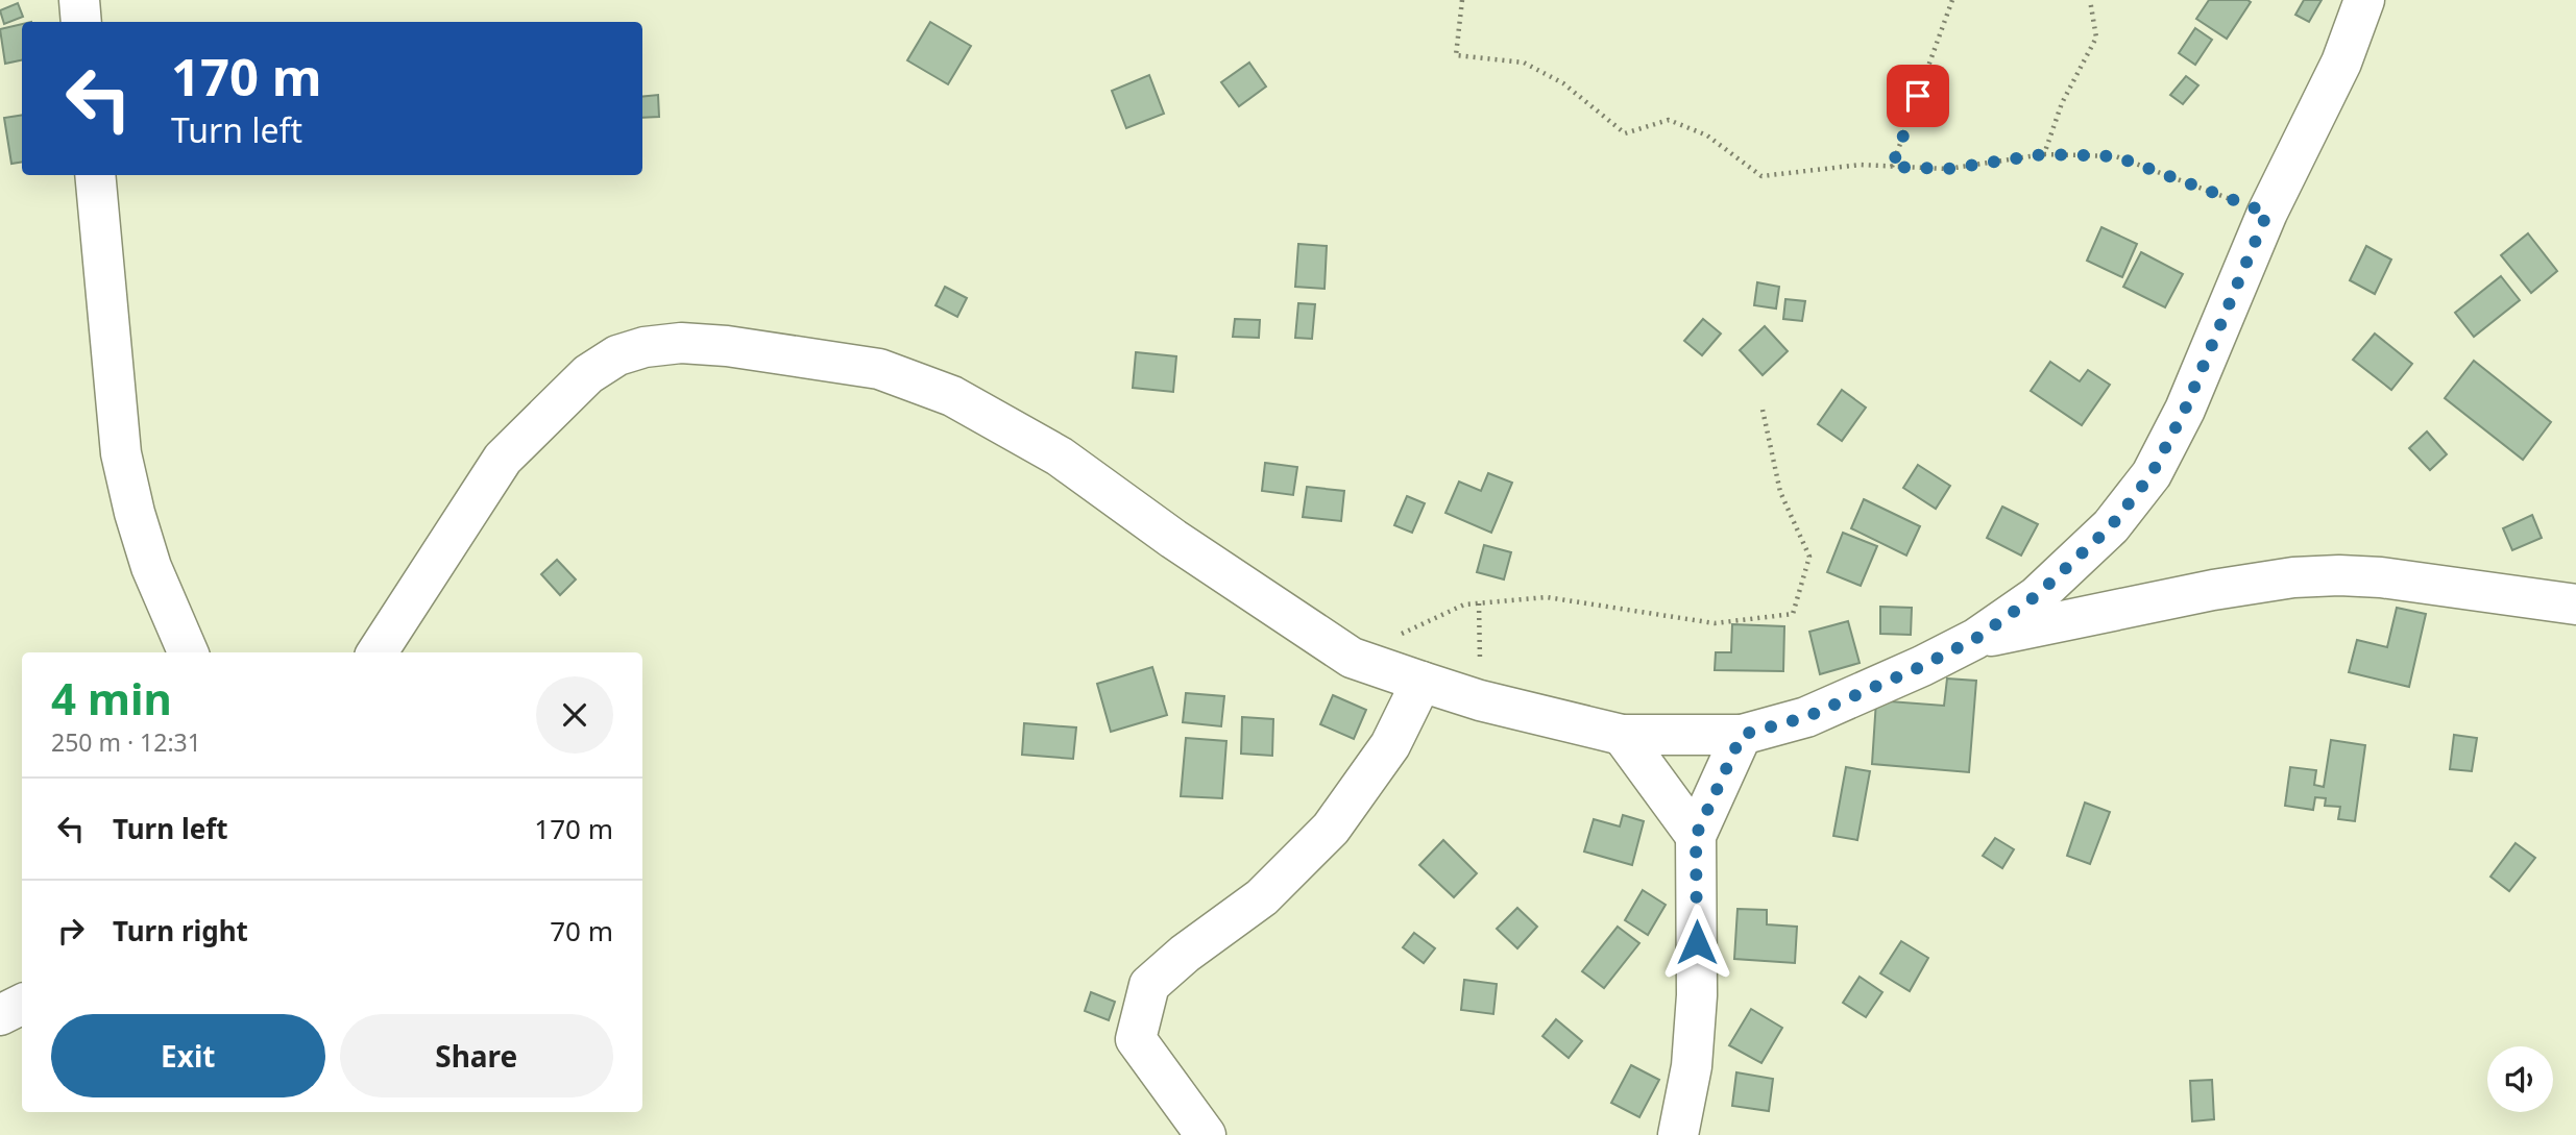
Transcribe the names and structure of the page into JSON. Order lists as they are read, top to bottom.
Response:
{
  "page": {
    "turn": ["170 m", "Turn left"],
    "heading": ["4 min", "250 m · 12:31"],
    "list": [
      {
        "name": "Turn left",
        "value": "170 m"
      },
      {
        "name": "Turn right",
        "value": "70 m"
      }
    ],
    "buttons": ["Exit", "Share"]
  }
}
